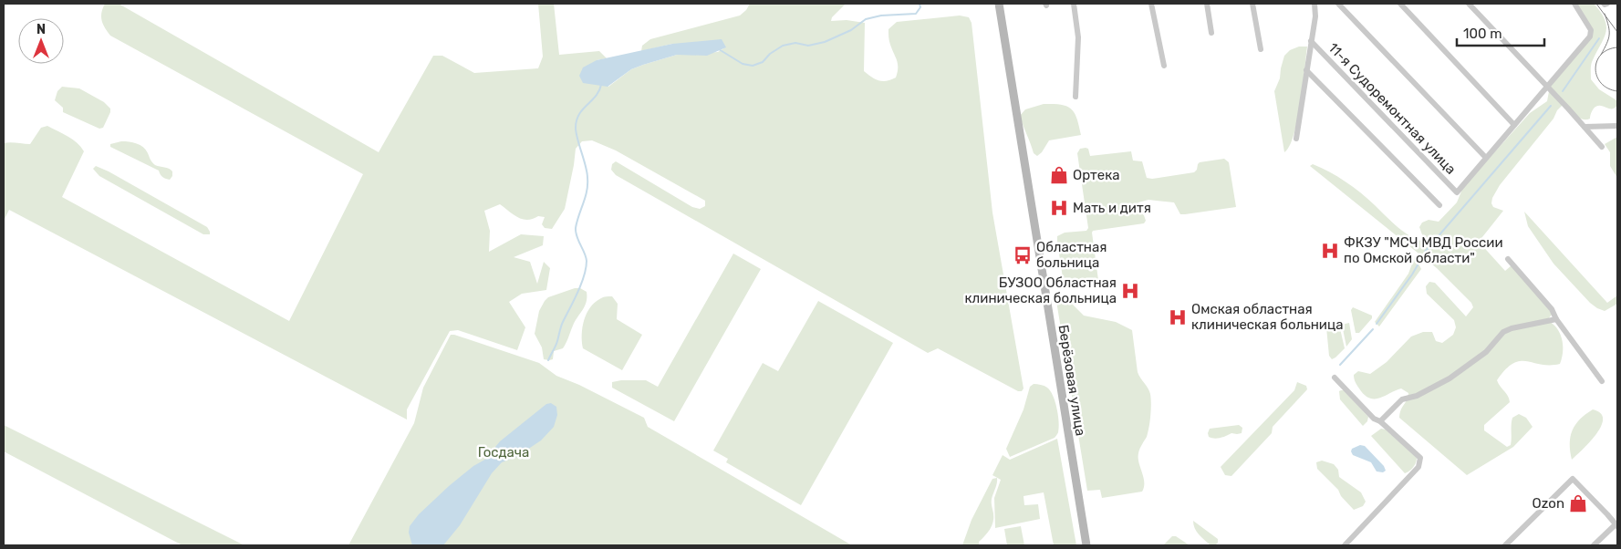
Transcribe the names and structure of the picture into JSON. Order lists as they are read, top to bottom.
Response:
{
  "streets": {
    "main road": ["Берёзовая улица"],
    "street": ["11-я Судоремонтная улица"]
  },
  "parks": ["Госдача"],
  "places": {
    "shop": ["Ортека", "Ozon"],
    "hospital": [
      "Мать и дитя",
      "ФКЗУ \"МСЧ МВД России по Омской области\"",
      "БУЗОО Областная клиническая больница",
      "Омская областная клиническая больница"
    ],
    "bus stop": ["Областная больница"]
  },
  "scale_bar": "100 m",
  "north": "top"
}
